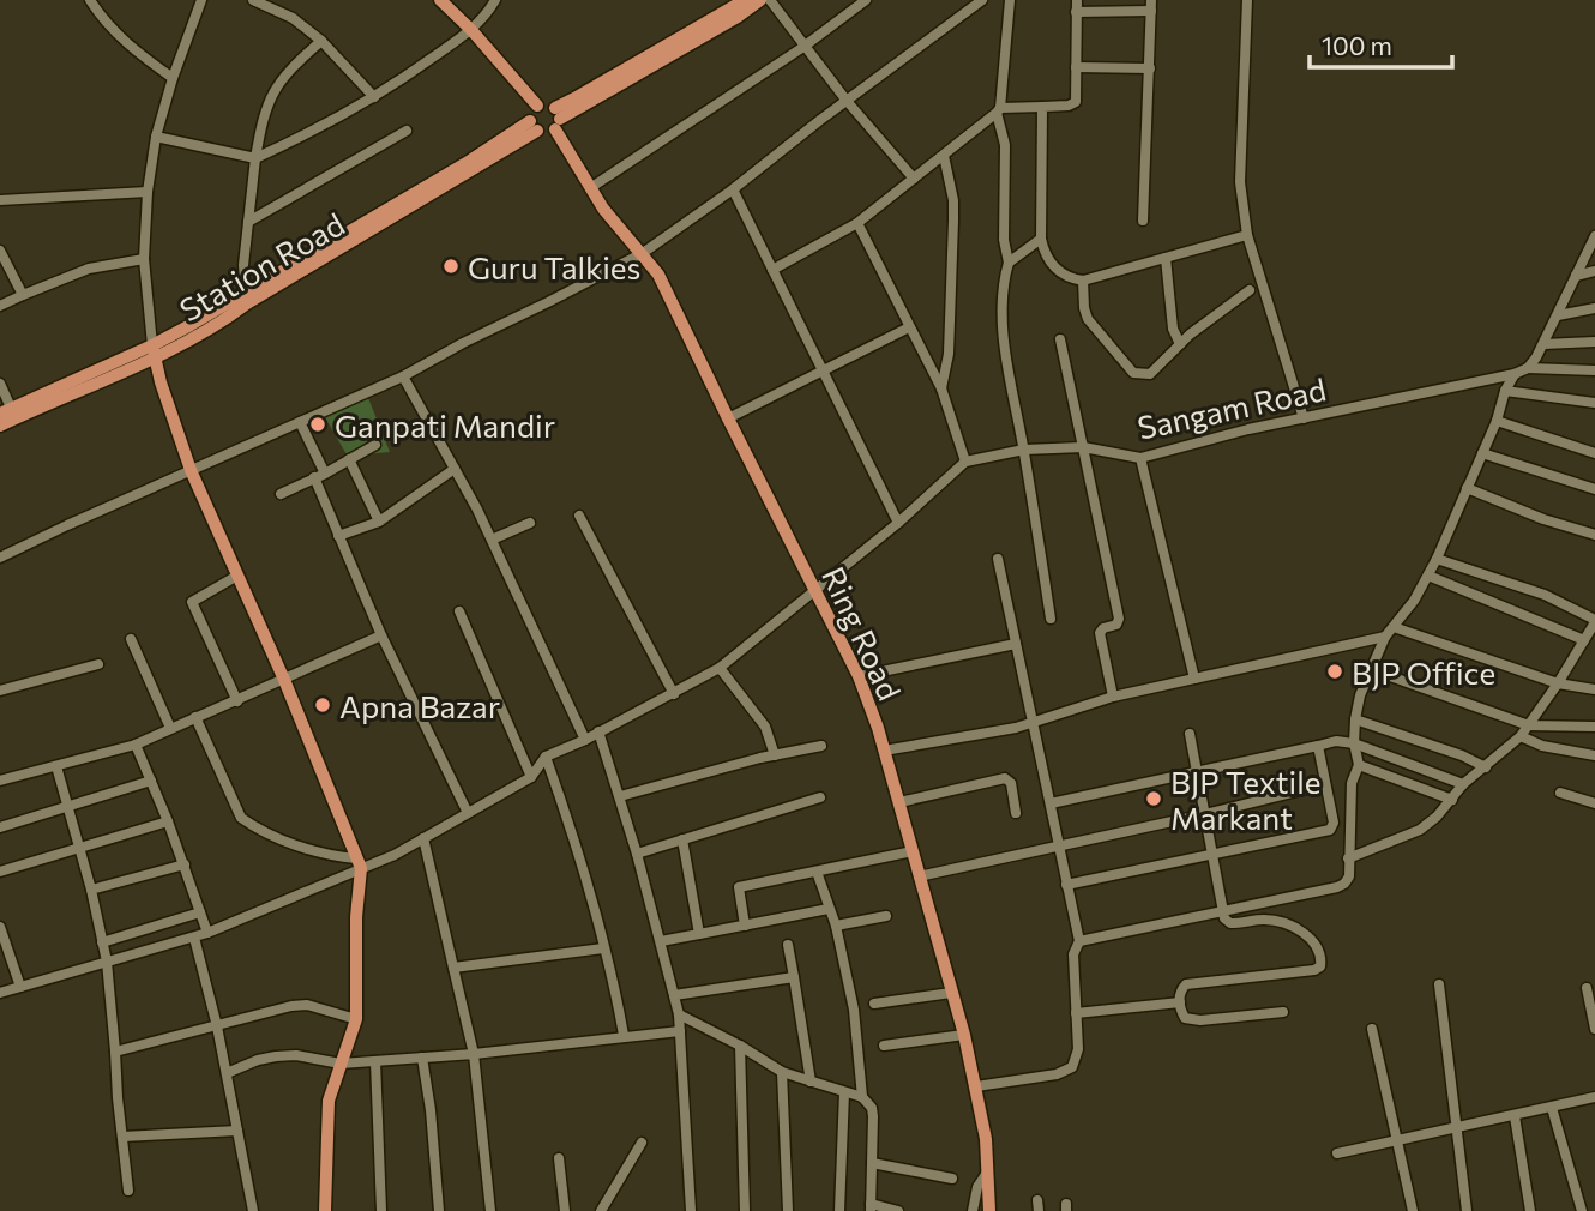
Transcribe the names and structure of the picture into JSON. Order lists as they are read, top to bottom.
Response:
{
  "streets": {
    "main road": ["Station Road", "Ring Road"],
    "street": ["Sangam Road"]
  },
  "places": [
    "Guru Talkies",
    "Ganpati Mandir",
    "BJP Office",
    "Apna Bazar",
    "BJP Textile Markant"
  ],
  "scale_bar": "100 m"
}
